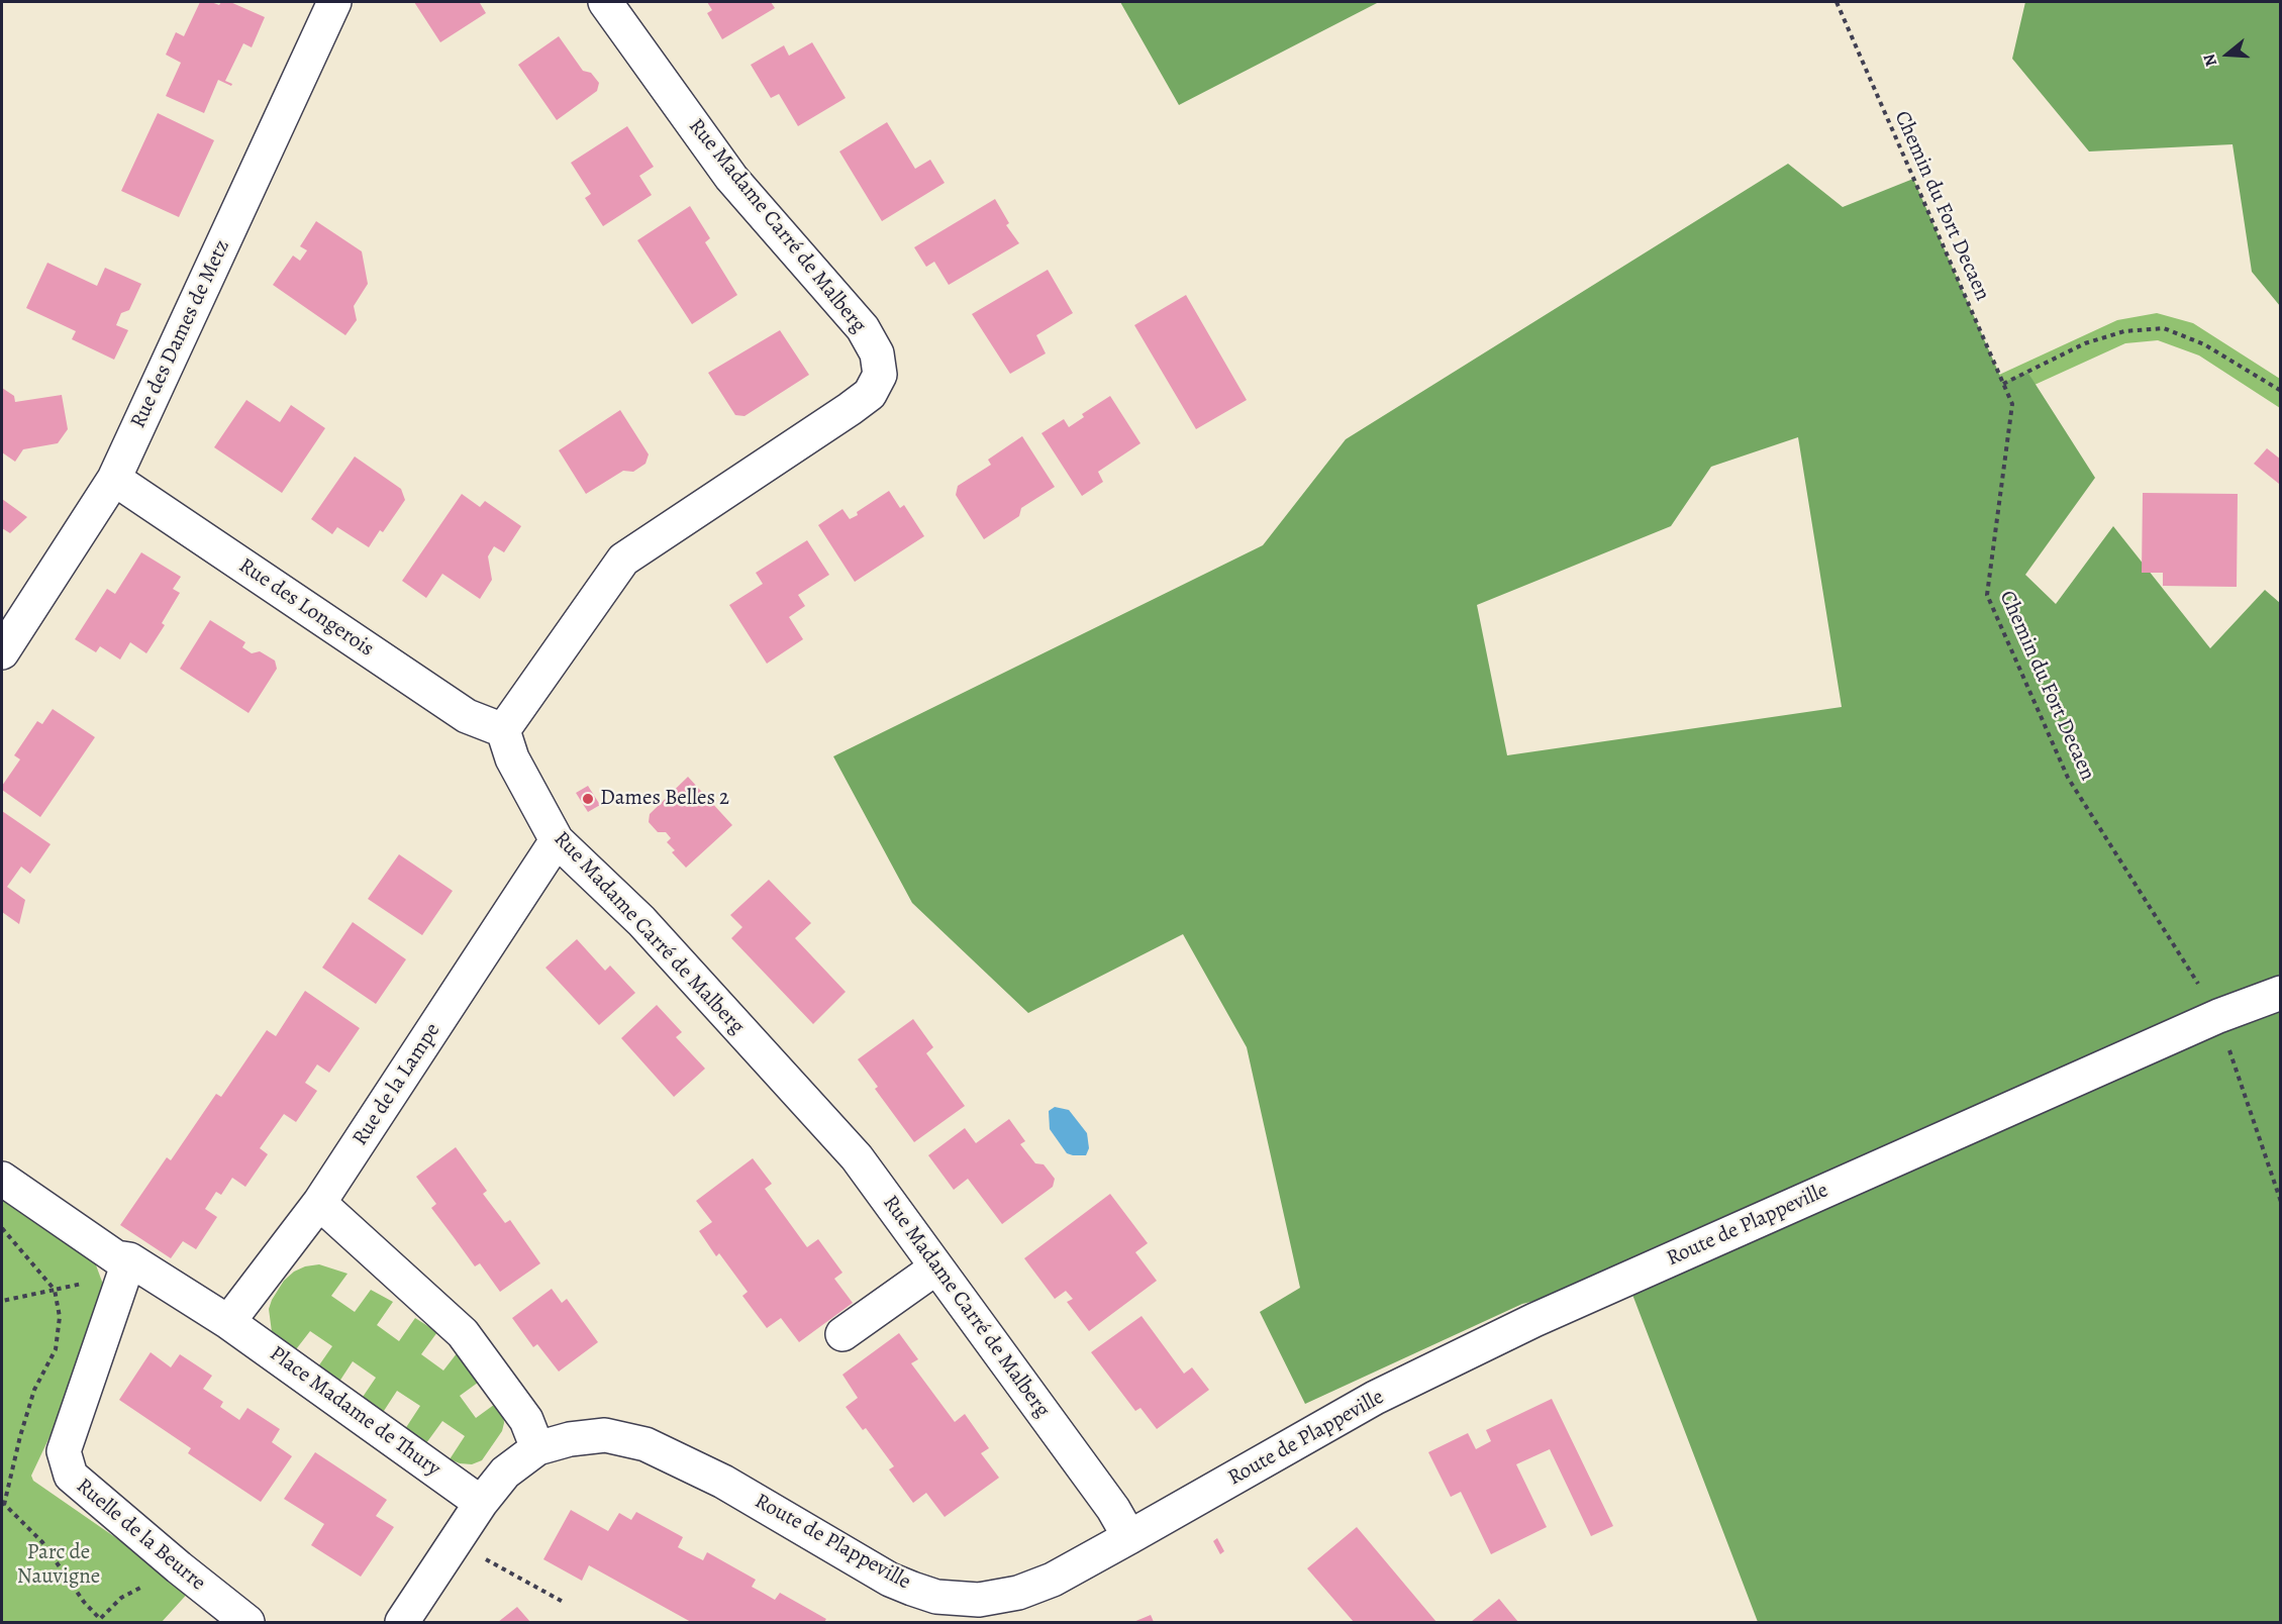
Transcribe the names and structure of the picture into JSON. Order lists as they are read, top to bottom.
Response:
{
  "streets": {
    "street": [
      "Rue Madame Carré de Malberg",
      "Rue des Dames de Metz",
      "Rue des Longerois",
      "Rue de la Lampe",
      "Route de Plappeville",
      "Place Madame de Thury",
      "Ruelle de la Beurre"
    ],
    "path": ["Chemin du Fort Decaen"]
  },
  "crossings": [
    ["Chemin du Fort Decaen", "Route de Plappeville"],
    ["Rue Madame Carré de Malberg", "Rue des Longerois"],
    ["Rue Madame Carré de Malberg", "Rue de la Lampe"],
    ["Rue Madame Carré de Malberg", "Route de Plappeville"],
    ["Rue des Dames de Metz", "Rue des Longerois"],
    ["Rue de la Lampe", "Place Madame de Thury"],
    ["Route de Plappeville", "Place Madame de Thury"]
  ],
  "parks": ["Parc de Nauvigne"],
  "places": ["Dames Belles 2"],
  "north": "left"
}
